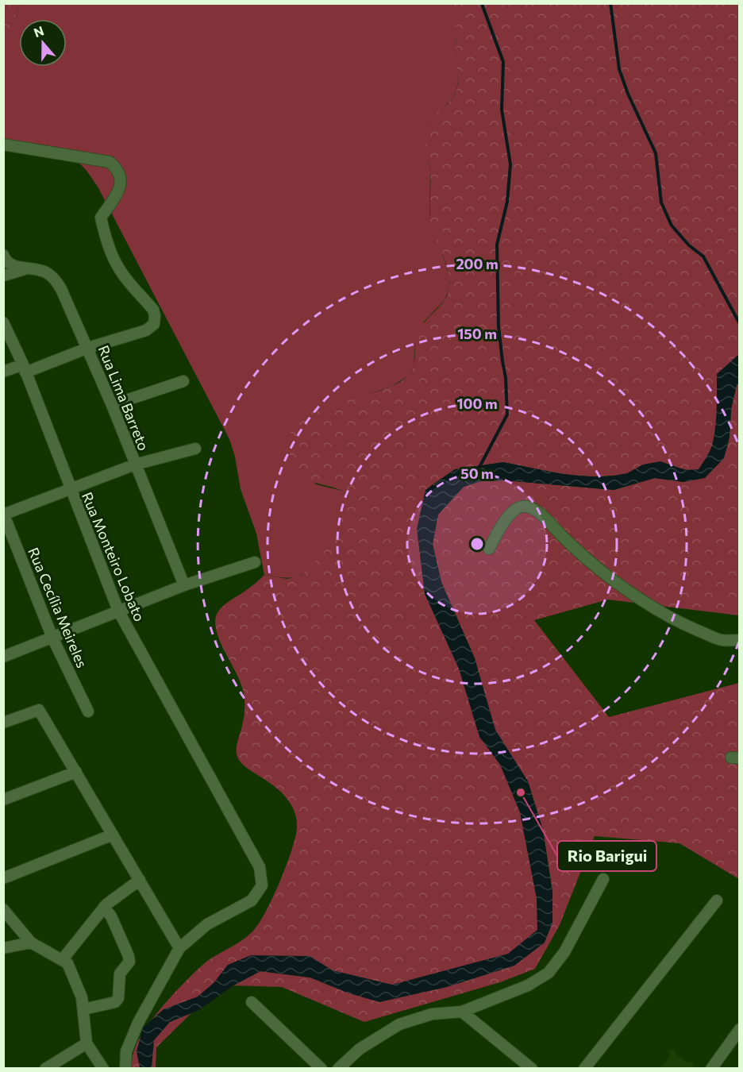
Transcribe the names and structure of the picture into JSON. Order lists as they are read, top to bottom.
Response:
{
  "streets": {
    "street": ["Rua Lima Barreto", "Rua Monteiro Lobato", "Rua Cecília Meireles"]
  },
  "places": ["Rio Barigui"],
  "north": "top",
  "rings": [
    "200 m",
    "150 m",
    "100 m",
    "50 m"
  ]
}
